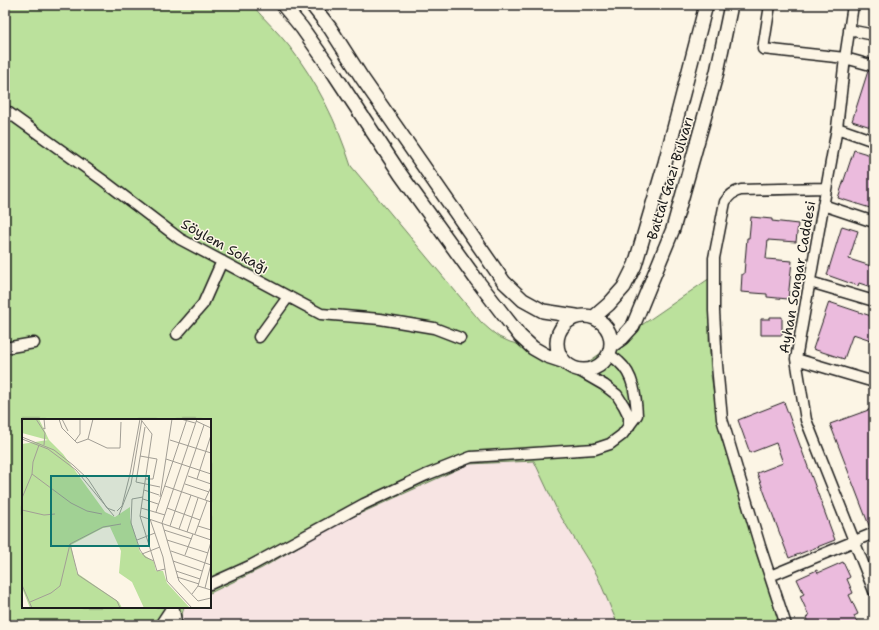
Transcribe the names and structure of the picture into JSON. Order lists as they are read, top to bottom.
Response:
{
  "streets": {
    "street": ["Battal Gazi Bulvarı", "Söylem Sokağı", "Ayhan Songar Caddesi"]
  }
}
